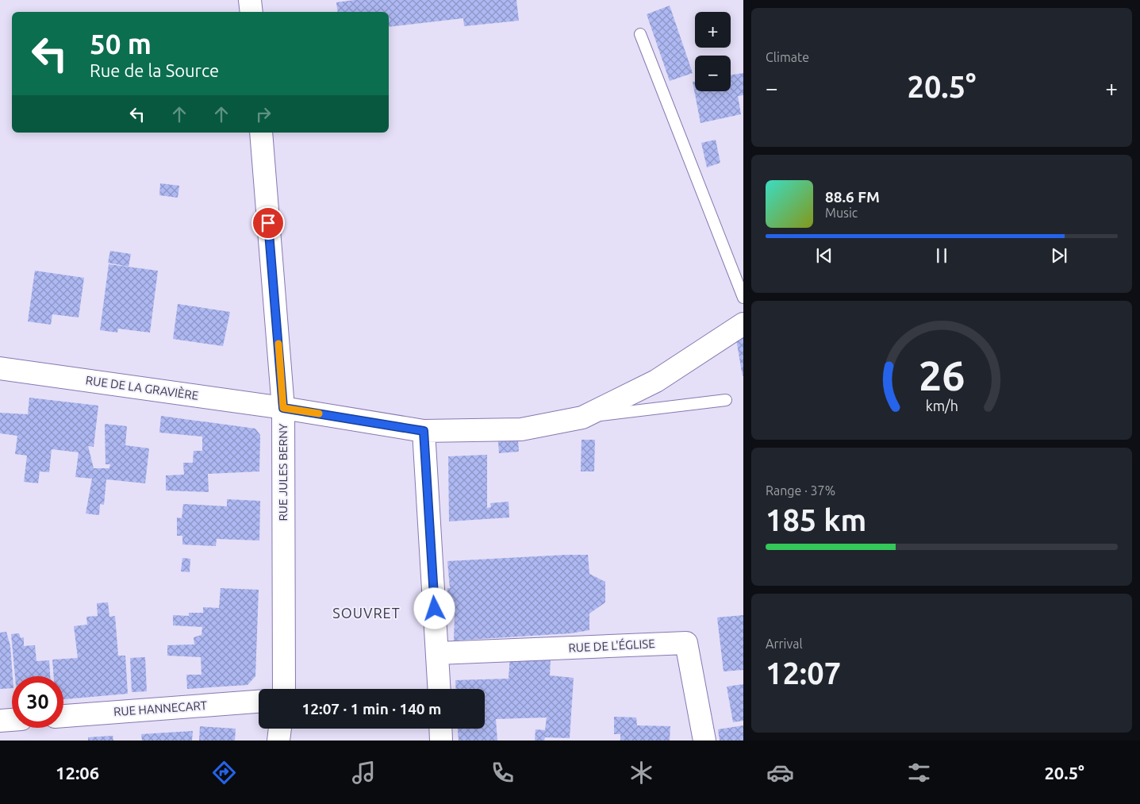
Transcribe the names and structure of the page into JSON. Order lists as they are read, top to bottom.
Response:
{
  "streets": {
    "street": [
      "RUE DE LA GRAVIÈRE",
      "RUE JULES BERNY",
      "RUE DE L'ÉGLISE",
      "RUE HANNECART"
    ]
  },
  "crossings": [
    ["RUE DE LA GRAVIÈRE", "RUE JULES BERNY"]
  ],
  "districts": ["SOUVRET"],
  "page": {
    "tile": [
      "Climate",
      ["Range · 37%", "185 km"],
      ["Arrival", "12:07"]
    ],
    "map_buttons": ["+", "−"],
    "turn": ["50 m", "Rue de la Source"],
    "heat": ["−", "20.5°", "+"],
    "song": ["88.6 FM", "Music"],
    "limit": "30",
    "trip": "12:07 · 1 min · 140 m",
    "tabs": ["12:06", "20.5°"],
    "gauge": ["26", "km/h"]
  }
}
